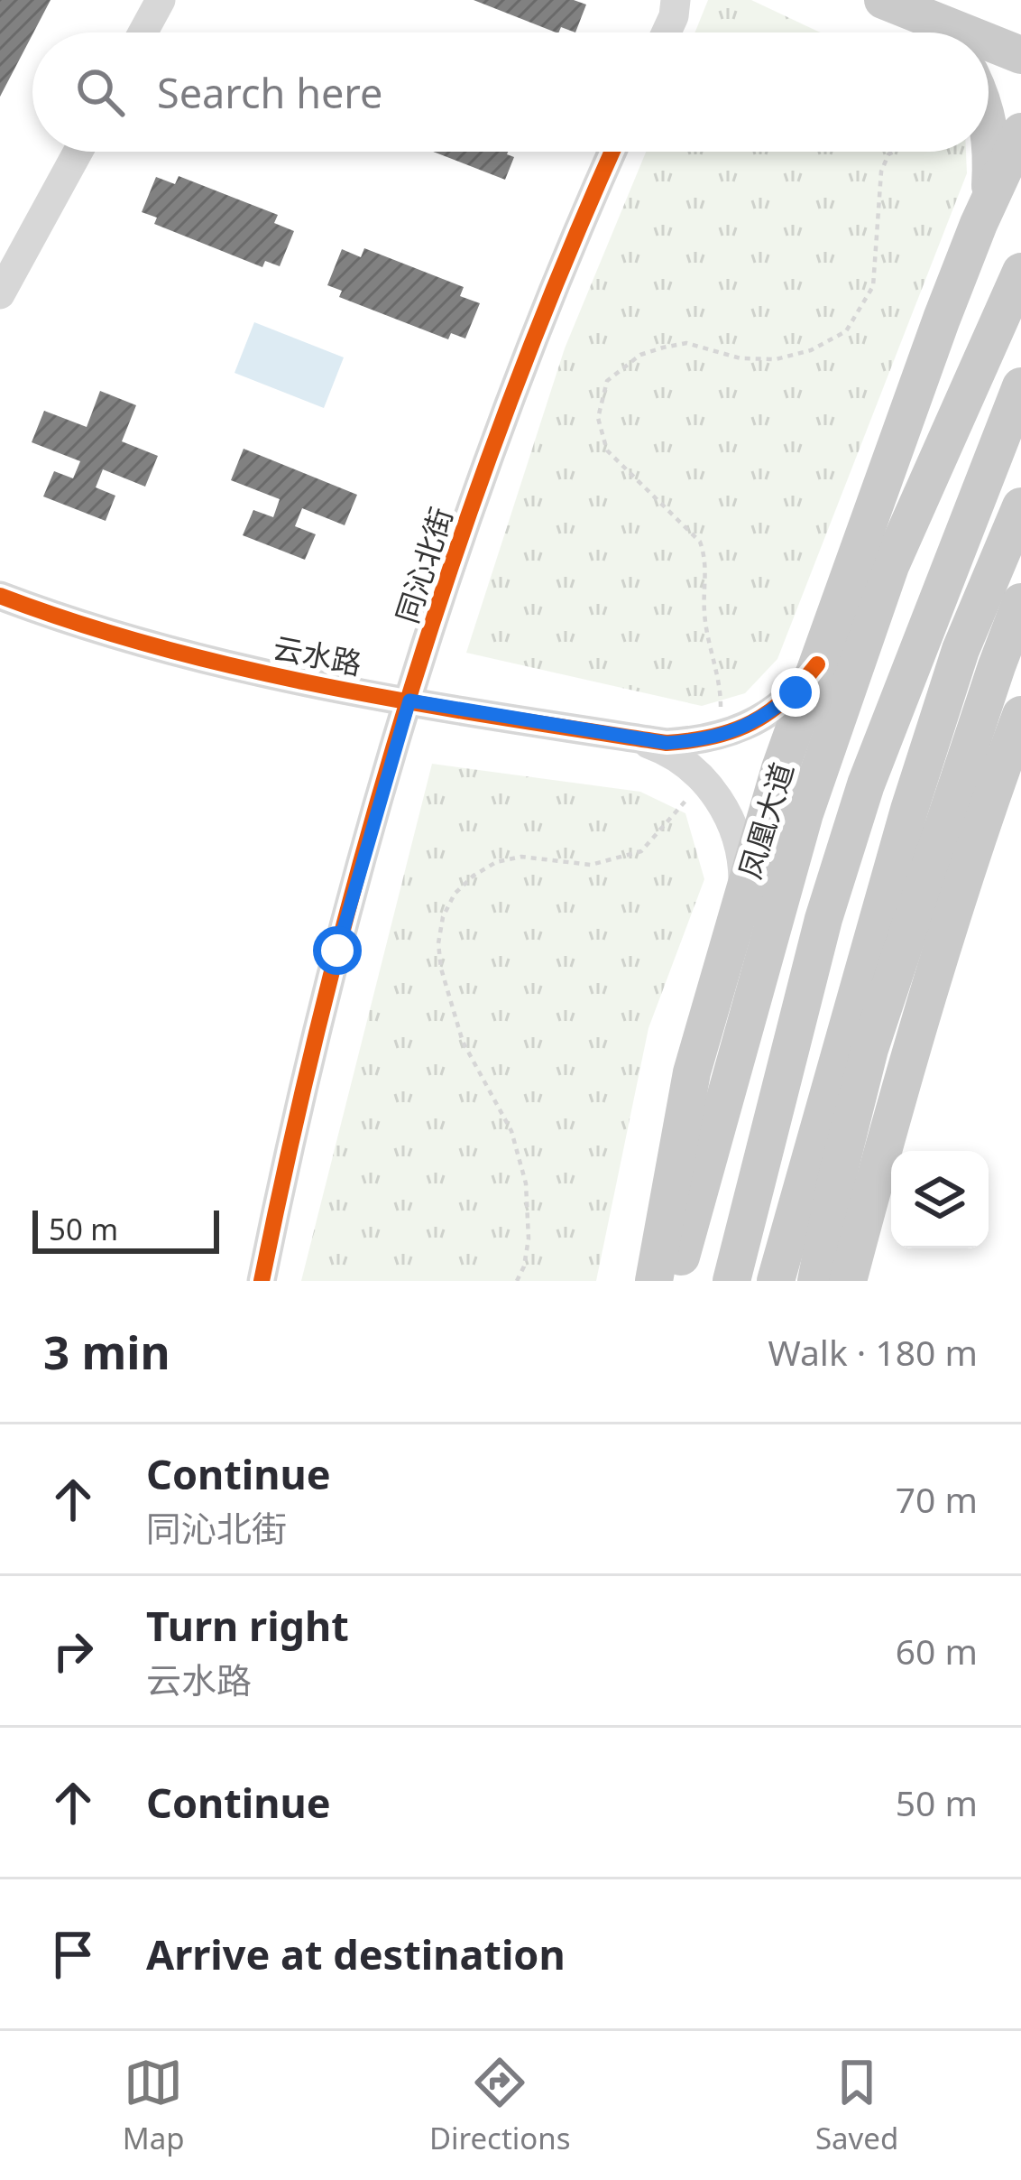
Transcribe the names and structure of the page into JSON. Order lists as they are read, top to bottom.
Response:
{
  "streets": {
    "main road": ["凤凰大道"],
    "street": ["同沁北街", "云水路"]
  },
  "crossings": [
    ["同沁北街", "云水路"]
  ],
  "scale_bar": "50 m",
  "page": {
    "search": "Search here",
    "scale": "50 m",
    "heading": ["3 min", "Walk · 180 m"],
    "list": [
      ["Continue", "同沁北街", "70 m"],
      ["Turn right", "云水路", "60 m"],
      ["Continue", "50 m"],
      "Arrive at destination"
    ],
    "nav": ["Map", "Directions", "Saved"]
  }
}
